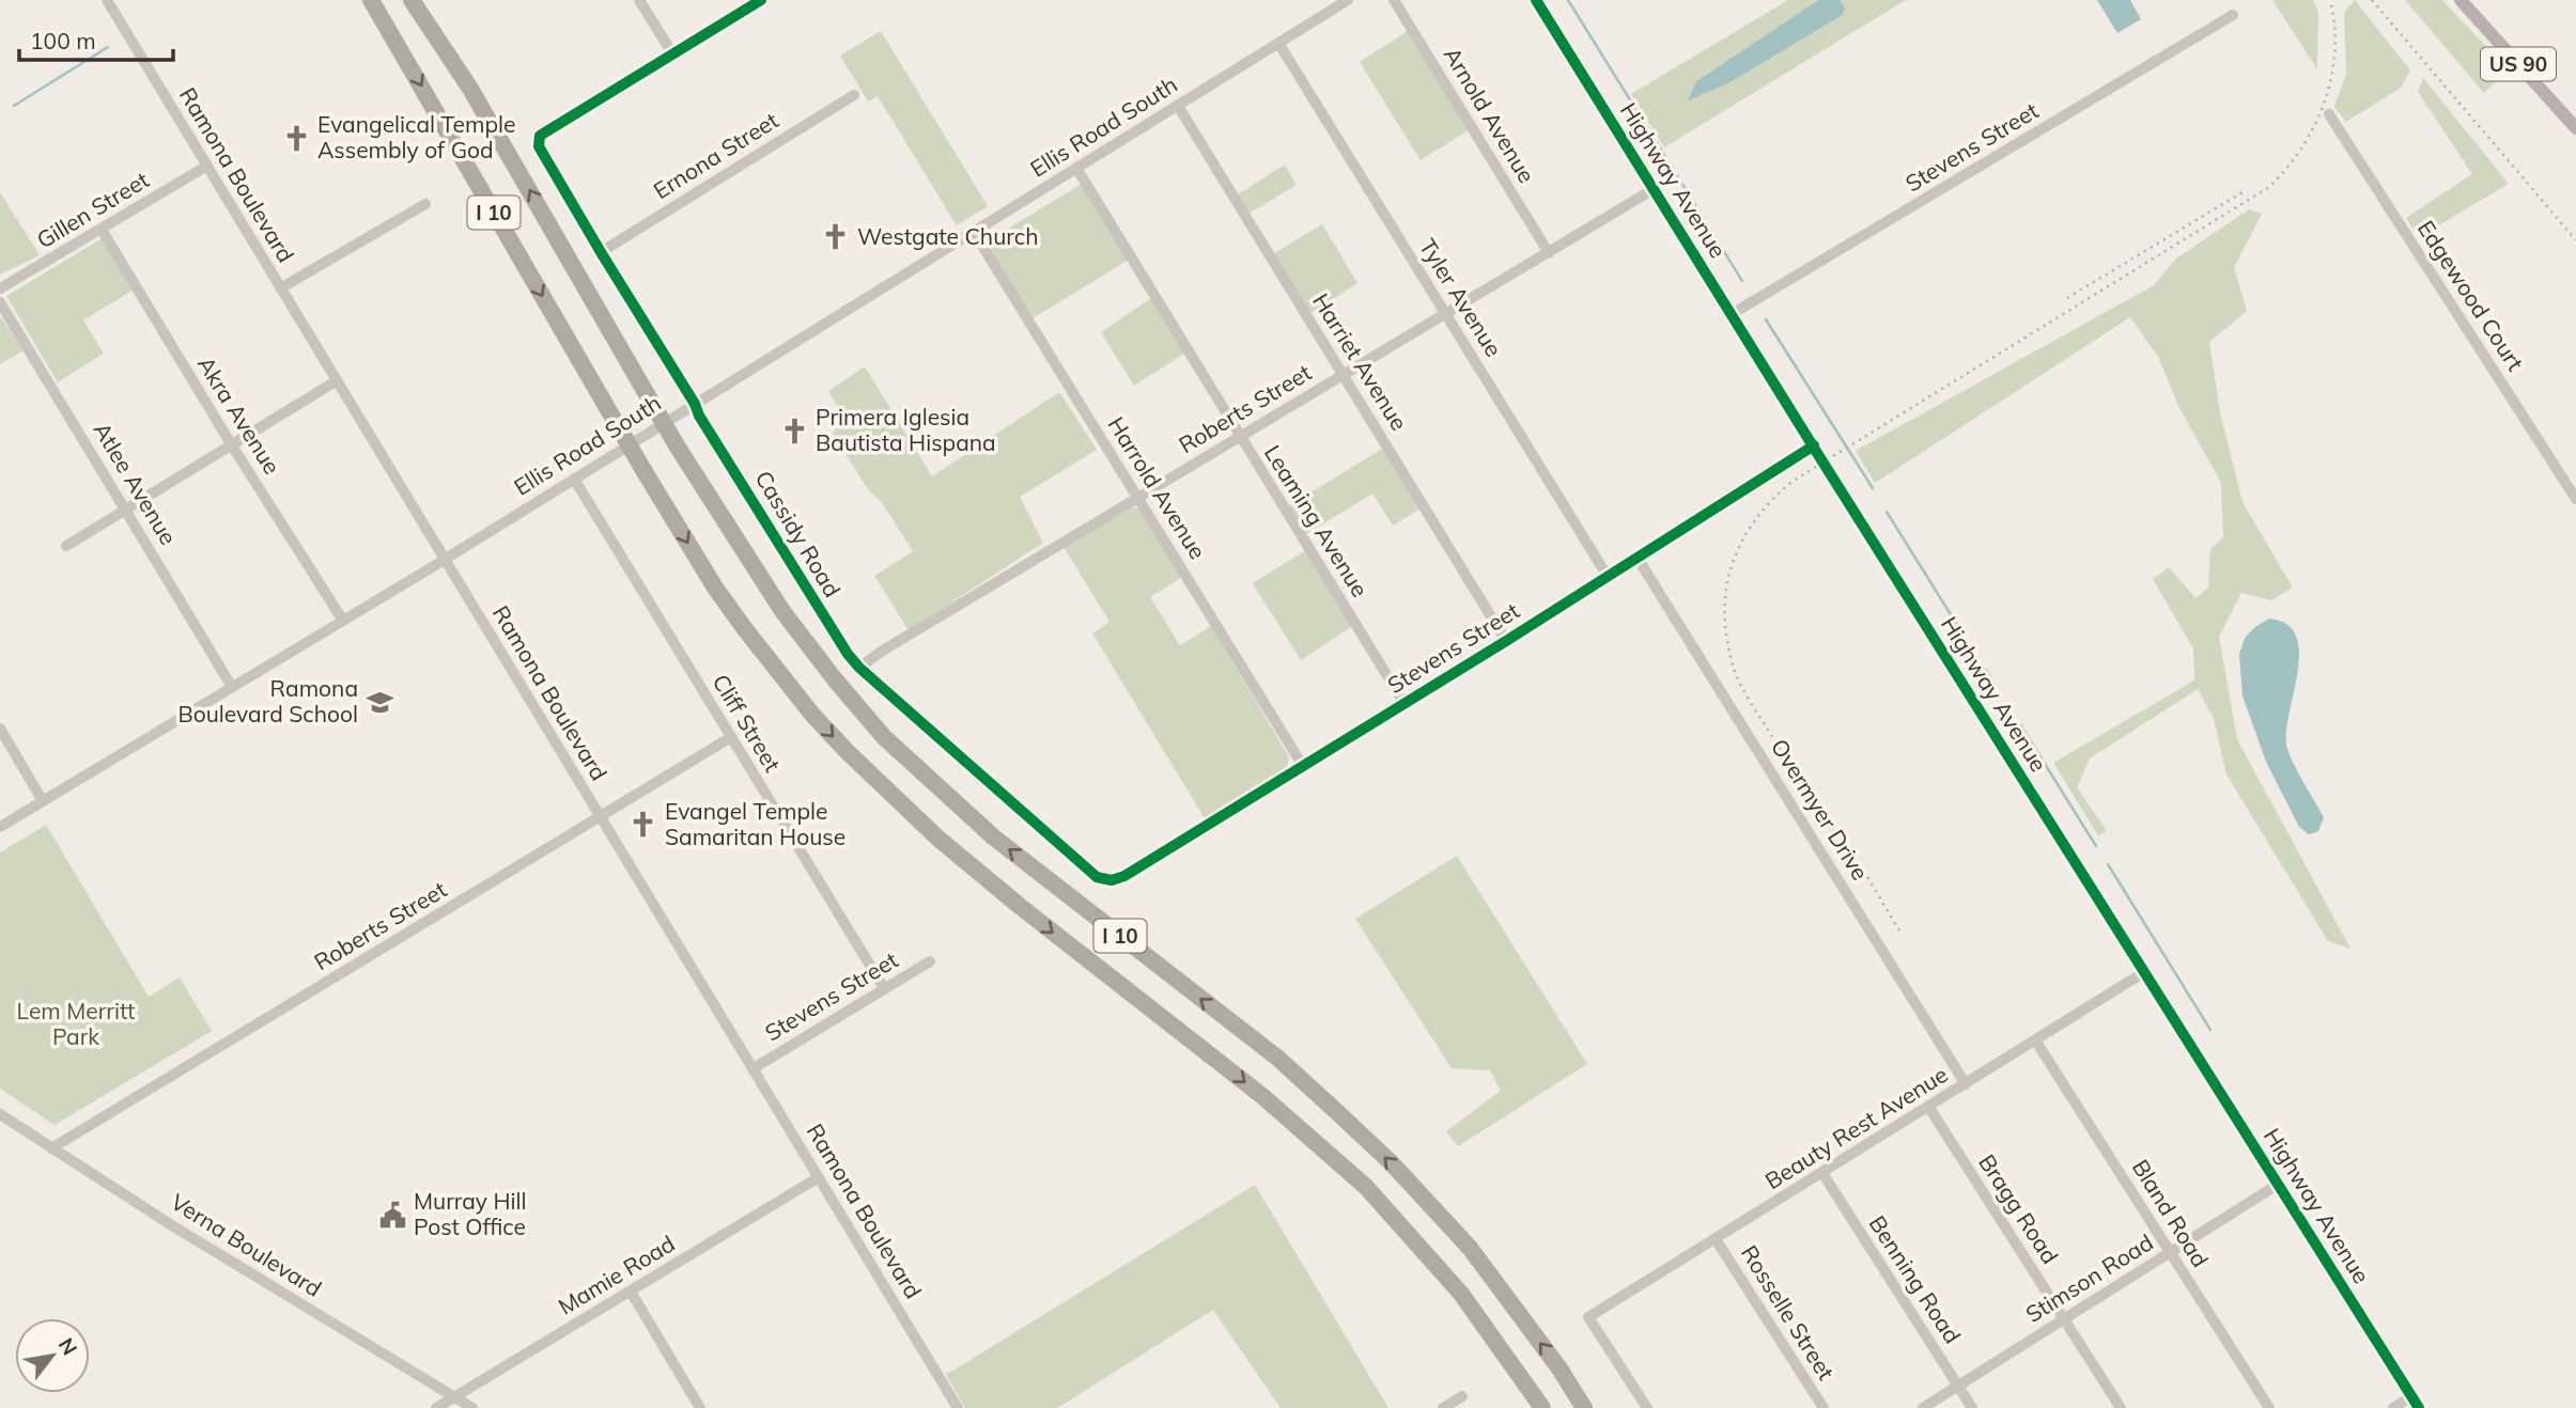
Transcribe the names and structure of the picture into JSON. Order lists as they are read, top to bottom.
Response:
{
  "streets": {
    "highway": ["I 10"],
    "main road": ["US 90"],
    "street": [
      "Arnold Avenue",
      "Ellis Road South",
      "Stevens Street",
      "Ernona Street",
      "Ramona Boulevard",
      "Highway Avenue",
      "Gillen Street",
      "Edgewood Court",
      "Tyler Avenue",
      "Harriet Avenue",
      "Roberts Street",
      "Akra Avenue",
      "Atlee Avenue",
      "Harrold Avenue",
      "Leaming Avenue",
      "Cassidy Road",
      "Cliff Street",
      "Overmyer Drive",
      "Beauty Rest Avenue",
      "Bragg Road",
      "Bland Road",
      "Verna Boulevard",
      "Mamie Road",
      "Stimson Road",
      "Benning Road",
      "Rosselle Street"
    ]
  },
  "crossings": [
    ["Arnold Avenue", "Roberts Street"],
    ["Ellis Road South", "Ramona Boulevard"],
    ["Ellis Road South", "Tyler Avenue"],
    ["Ellis Road South", "Harriet Avenue"],
    ["Ellis Road South", "Akra Avenue"],
    ["Ellis Road South", "Atlee Avenue"],
    ["Ellis Road South", "Harrold Avenue"],
    ["Ellis Road South", "Leaming Avenue"],
    ["Ellis Road South", "Cassidy Road"],
    ["Ellis Road South", "Cliff Street"],
    ["Stevens Street", "Ramona Boulevard"],
    ["Stevens Street", "Highway Avenue"],
    ["Stevens Street", "Tyler Avenue"],
    ["Stevens Street", "Harriet Avenue"],
    ["Stevens Street", "Harrold Avenue"],
    ["Stevens Street", "Leaming Avenue"],
    ["Stevens Street", "Cassidy Road"],
    ["Stevens Street", "Cliff Street"],
    ["Stevens Street", "Overmyer Drive"],
    ["Ernona Street", "Cassidy Road"],
    ["Ramona Boulevard", "Gillen Street"],
    ["Ramona Boulevard", "Roberts Street"],
    ["Ramona Boulevard", "Mamie Road"],
    ["Highway Avenue", "Roberts Street"],
    ["Highway Avenue", "Beauty Rest Avenue"],
    ["Highway Avenue", "Stimson Road"],
    ["Gillen Street", "Akra Avenue"],
    ["Tyler Avenue", "Roberts Street"],
    ["Harriet Avenue", "Roberts Street"],
    ["Roberts Street", "Harrold Avenue"],
    ["Roberts Street", "Leaming Avenue"],
    ["Roberts Street", "Cassidy Road"],
    ["Roberts Street", "Cliff Street"],
    ["Roberts Street", "Verna Boulevard"],
    ["Overmyer Drive", "Beauty Rest Avenue"],
    ["Beauty Rest Avenue", "Bragg Road"],
    ["Beauty Rest Avenue", "Bland Road"],
    ["Beauty Rest Avenue", "Benning Road"],
    ["Beauty Rest Avenue", "Rosselle Street"],
    ["Bragg Road", "Stimson Road"],
    ["Bland Road", "Stimson Road"],
    ["Verna Boulevard", "Mamie Road"],
    ["Stimson Road", "Benning Road"]
  ],
  "parks": ["Lem Merritt Park"],
  "places": {
    "church": [
      "Evangelical Temple Assembly of God",
      "Westgate Church",
      "Primera Iglesia Bautista Hispana",
      "Evangel Temple Samaritan House"
    ],
    "school or university": ["Ramona Boulevard School"],
    "public building": ["Murray Hill Post Office"]
  },
  "scale_bar": "100 m",
  "north": "top right"
}
